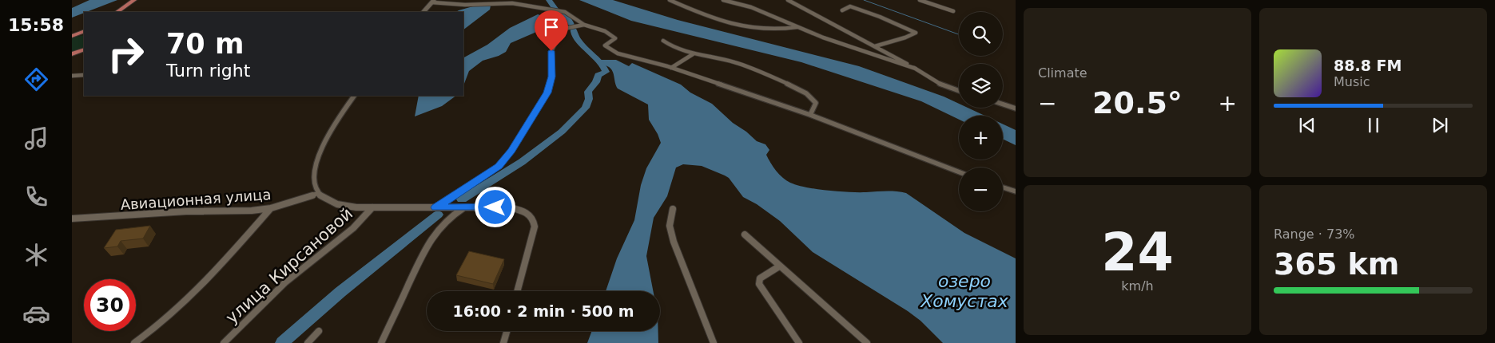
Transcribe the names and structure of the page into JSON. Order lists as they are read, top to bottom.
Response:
{
  "streets": {
    "street": ["Авиационная улица", "улица Кирсановой"]
  },
  "water": ["озеро Хомустах"],
  "page": {
    "tabs": "15:58",
    "tile": [
      "Climate",
      ["24", "km/h"],
      ["Range · 73%", "365 km"]
    ],
    "map_buttons": ["+", "−"],
    "turn": ["70 m", "Turn right"],
    "song": ["88.8 FM", "Music"],
    "heat": ["−", "20.5°", "+"],
    "limit": "30",
    "trip": "16:00 · 2 min · 500 m"
  }
}
